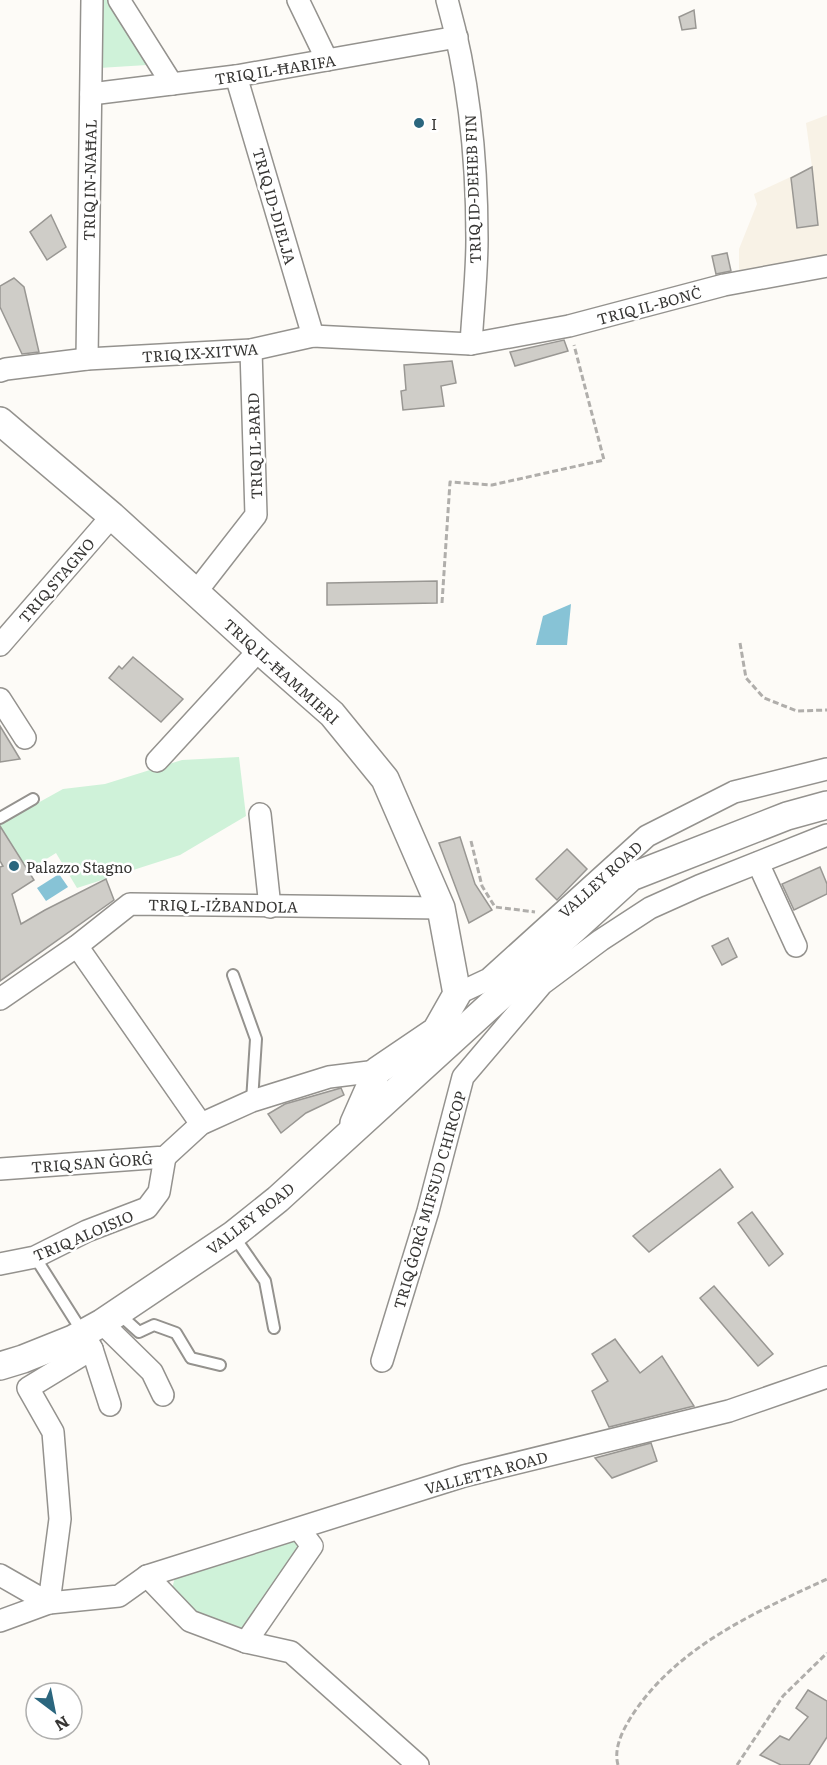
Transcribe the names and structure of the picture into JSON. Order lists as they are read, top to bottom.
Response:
{
  "streets": {
    "street": [
      "TRIQ IL-ĦARIFA",
      "TRIQ IN-NAĦAL",
      "TRIQ ID-DEHEB FIN",
      "TRIQ ID-DIELJA",
      "TRIQ IL-BONĊ",
      "TRIQ IX-XITWA",
      "TRIQ IL-BARD",
      "TRIQ STAGNO",
      "TRIQ IL-ĦAMMIERI",
      "VALLEY ROAD",
      "TRIQ L-IŻBANDOLA",
      "TRIQ SAN ĠORĠ",
      "TRIQ ĠORĠ MIFSUD CHIRCOP",
      "TRIQ ALOISIO",
      "VALLETTA ROAD"
    ]
  },
  "crossings": [
    ["TRIQ IL-ĦARIFA", "TRIQ IN-NAĦAL"],
    ["TRIQ IL-ĦARIFA", "TRIQ ID-DEHEB FIN"],
    ["TRIQ IL-ĦARIFA", "TRIQ ID-DIELJA"],
    ["TRIQ IN-NAĦAL", "TRIQ IX-XITWA"],
    ["TRIQ ID-DEHEB FIN", "TRIQ IL-BONĊ"],
    ["TRIQ ID-DEHEB FIN", "TRIQ IX-XITWA"],
    ["TRIQ ID-DIELJA", "TRIQ IX-XITWA"],
    ["TRIQ IL-BONĊ", "TRIQ IX-XITWA"],
    ["TRIQ IX-XITWA", "TRIQ IL-BARD"],
    ["TRIQ IL-BARD", "TRIQ IL-ĦAMMIERI"],
    ["TRIQ STAGNO", "TRIQ IL-ĦAMMIERI"],
    ["TRIQ IL-ĦAMMIERI", "VALLEY ROAD"],
    ["TRIQ IL-ĦAMMIERI", "TRIQ L-IŻBANDOLA"],
    ["TRIQ IL-ĦAMMIERI", "TRIQ SAN ĠORĠ"],
    ["VALLEY ROAD", "TRIQ SAN ĠORĠ"],
    ["TRIQ SAN ĠORĠ", "TRIQ ALOISIO"]
  ],
  "places": ["I", "Palazzo Stagno"],
  "north": "bottom right"
}
